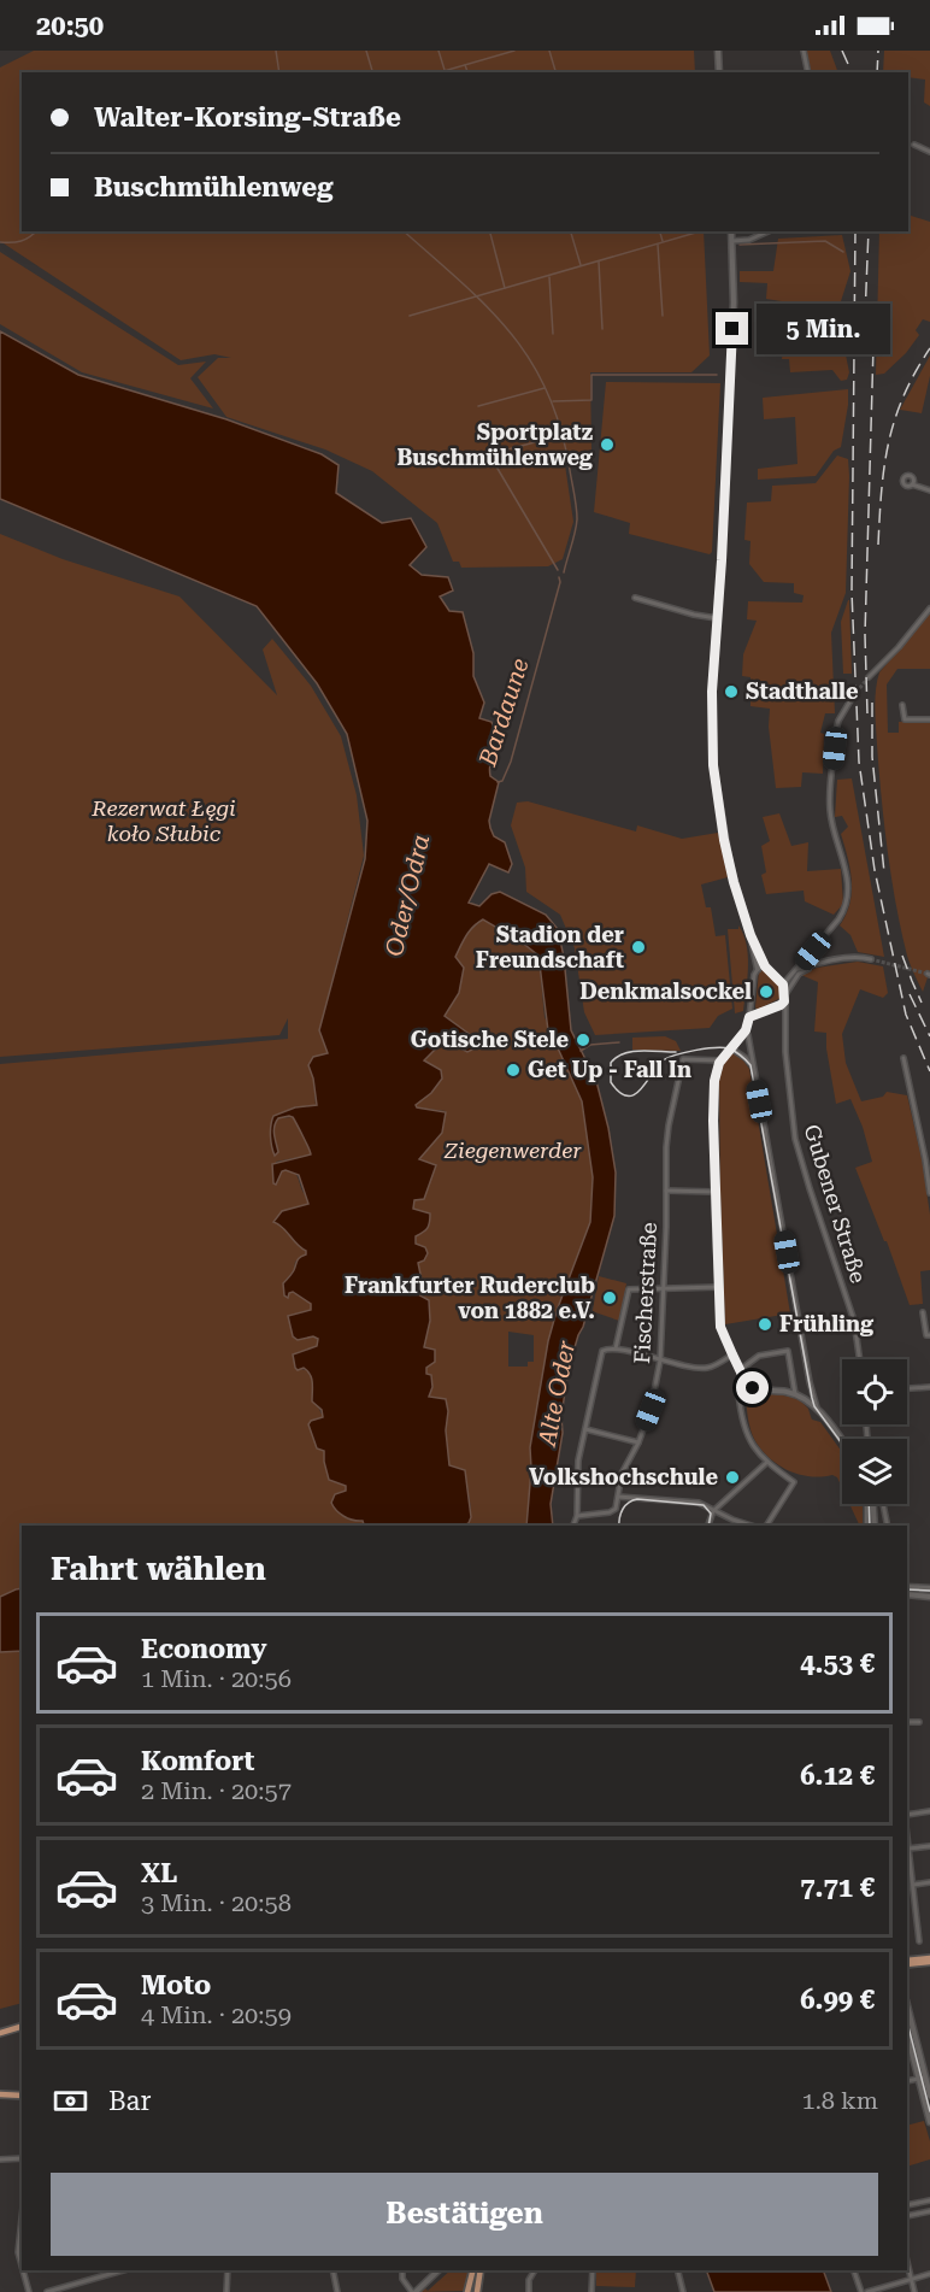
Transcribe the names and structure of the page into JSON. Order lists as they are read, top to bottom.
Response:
{
  "streets": {
    "street": ["Gubener Straße", "Fischerstraße"]
  },
  "water": ["Bardaune", "Oder/Odra", "Alte Oder"],
  "parks": ["Rezerwat Łęgi koło Słubic", "Ziegenwerder"],
  "places": [
    "Sportplatz Buschmühlenweg",
    "Stadthalle",
    "Stadion der Freundschaft",
    "Denkmalsockel",
    "Gotische Stele",
    "Get Up - Fall In",
    "Frankfurter Ruderclub von 1882 e.V.",
    "Frühling",
    "Volkshochschule"
  ],
  "page": {
    "status": "20:50",
    "banner": ["Walter-Korsing-Straße", "Buschmühlenweg"],
    "bubble": "5 Min.",
    "heading": "Fahrt wählen",
    "list": [
      {
        "name": "Economy",
        "note": "1 Min. · 20:56",
        "value": "4.53 €"
      },
      {
        "name": "Komfort",
        "note": "2 Min. · 20:57",
        "value": "6.12 €"
      },
      {
        "name": "XL",
        "note": "3 Min. · 20:58",
        "value": "7.71 €"
      },
      {
        "name": "Moto",
        "note": "4 Min. · 20:59",
        "value": "6.99 €"
      }
    ],
    "pay": ["Bar", "1.8 km"],
    "buttons": "Bestätigen"
  }
}
